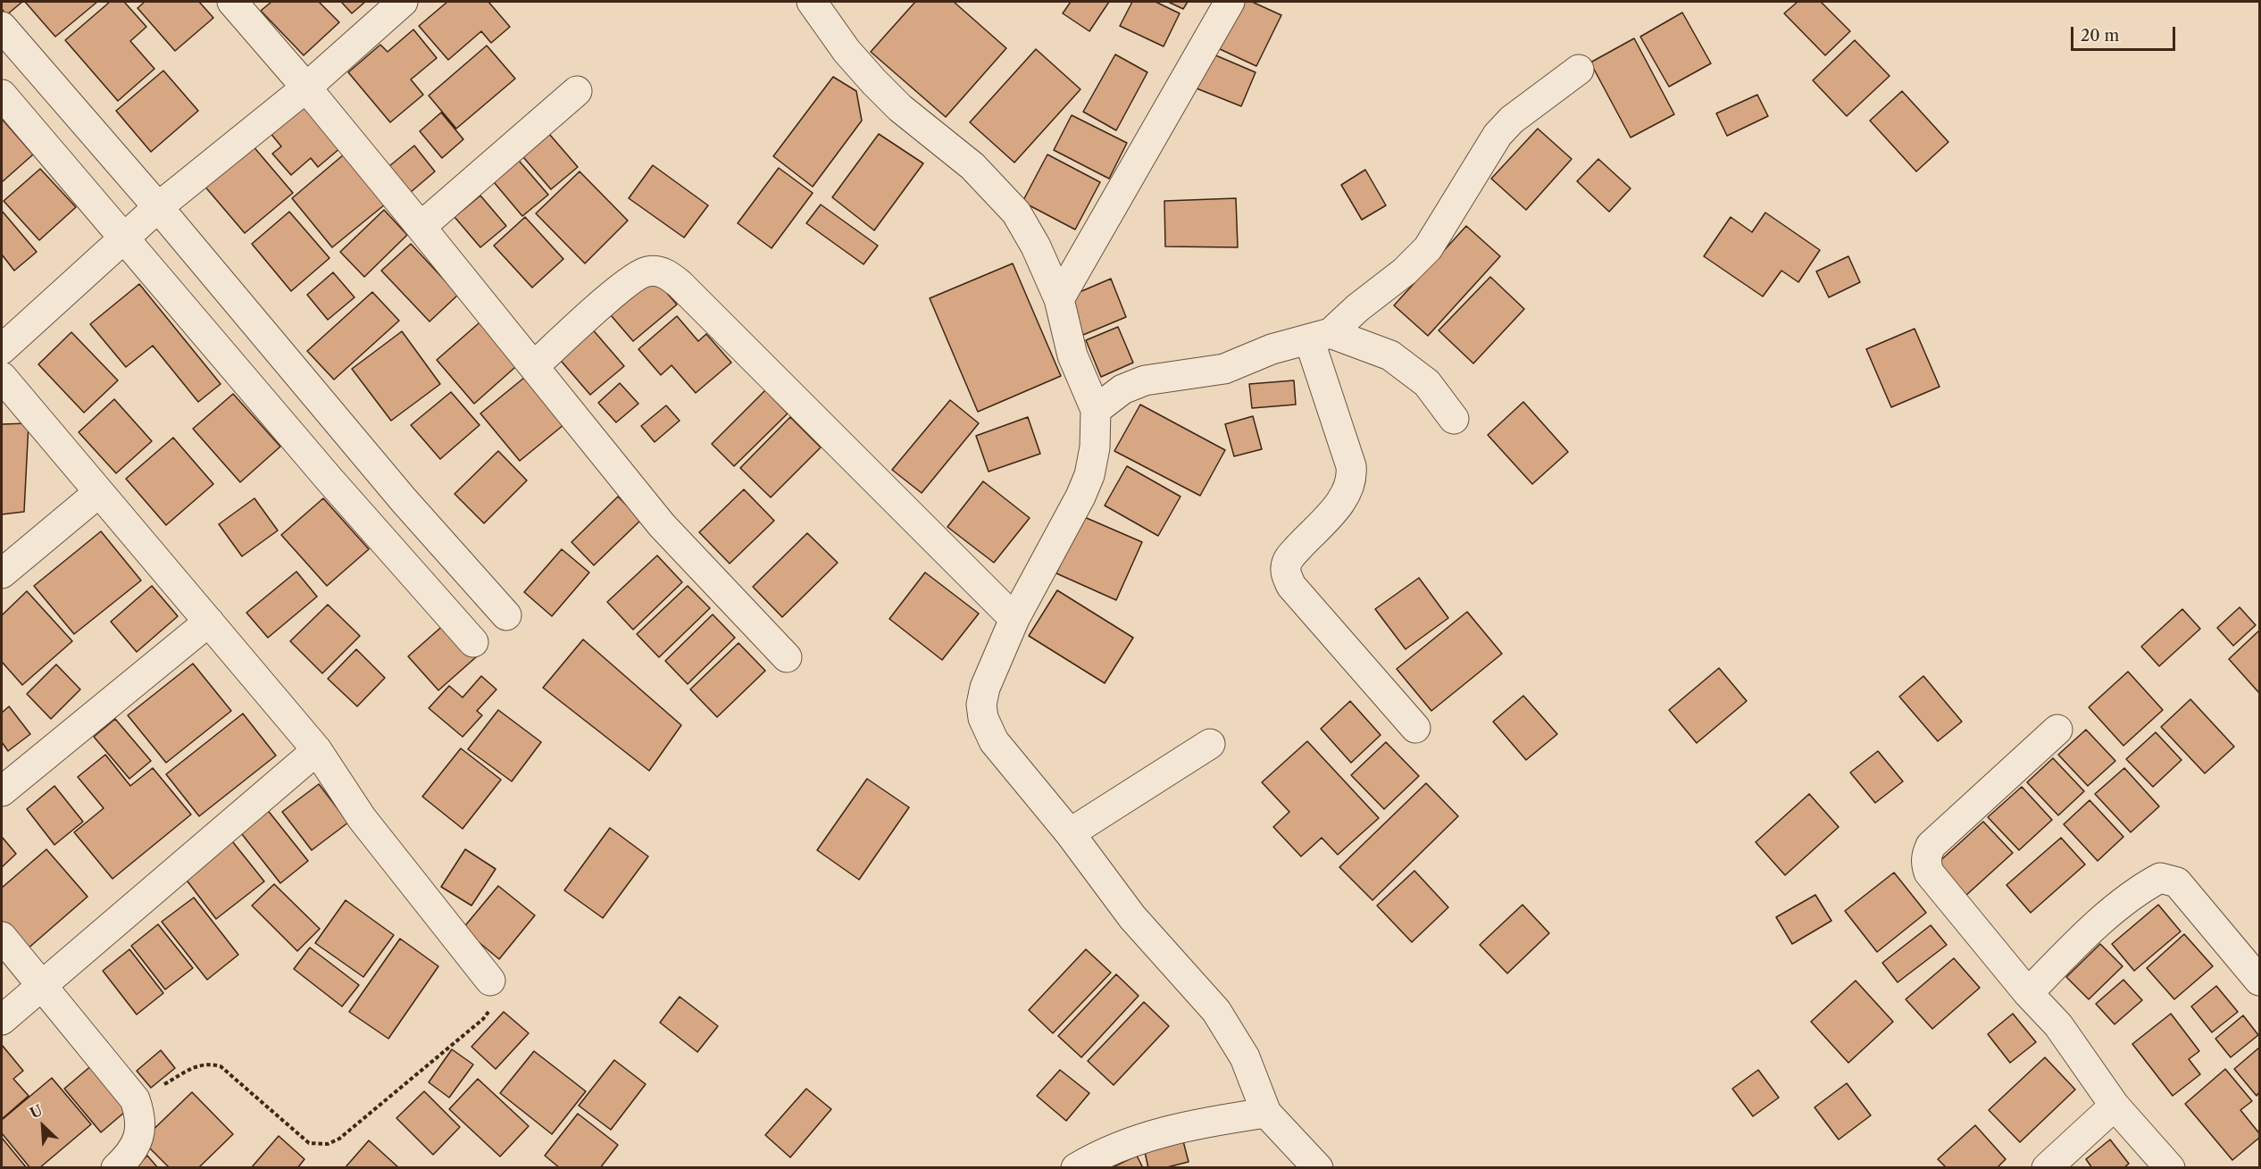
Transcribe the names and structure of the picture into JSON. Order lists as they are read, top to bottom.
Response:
{
  "scale_bar": "20 m",
  "north": "top left"
}
